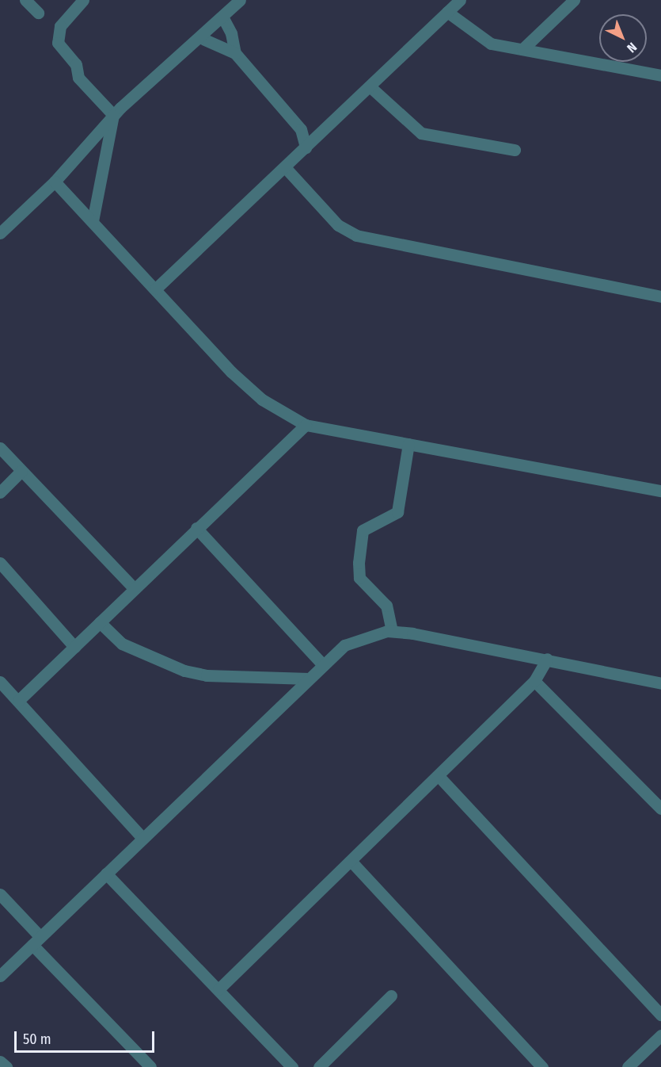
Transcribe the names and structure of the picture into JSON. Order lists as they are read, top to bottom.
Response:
{
  "scale_bar": "50 m",
  "north": "bottom right"
}
